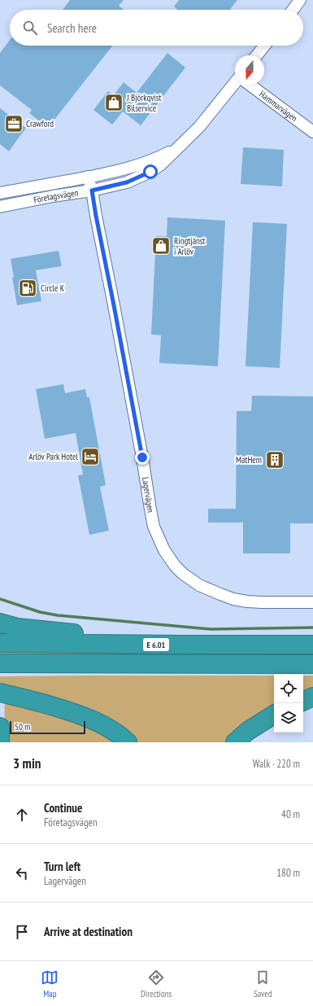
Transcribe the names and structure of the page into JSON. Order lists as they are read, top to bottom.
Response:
{
  "streets": {
    "highway": ["E 6.01"],
    "street": ["Hammarvägen", "Företagsvägen", "Lagervägen"]
  },
  "crossings": [
    ["Företagsvägen", "Lagervägen"]
  ],
  "places": {
    "shop": ["J Björkqvist Bilservice", "Ringtjänst i Arlöv"],
    "office": ["Crawford"],
    "fuel station": ["Circle K"],
    "hotel": ["Arlöv Park Hotel"],
    "building": ["MatHem"]
  },
  "scale_bar": "50 m",
  "north": "bottom",
  "page": {
    "search": "Search here",
    "scale": "50 m",
    "heading": ["3 min", "Walk · 220 m"],
    "list": [
      ["Continue", "Företagsvägen", "40 m"],
      ["Turn left", "Lagervägen", "180 m"],
      "Arrive at destination"
    ],
    "nav": ["Map", "Directions", "Saved"]
  }
}
